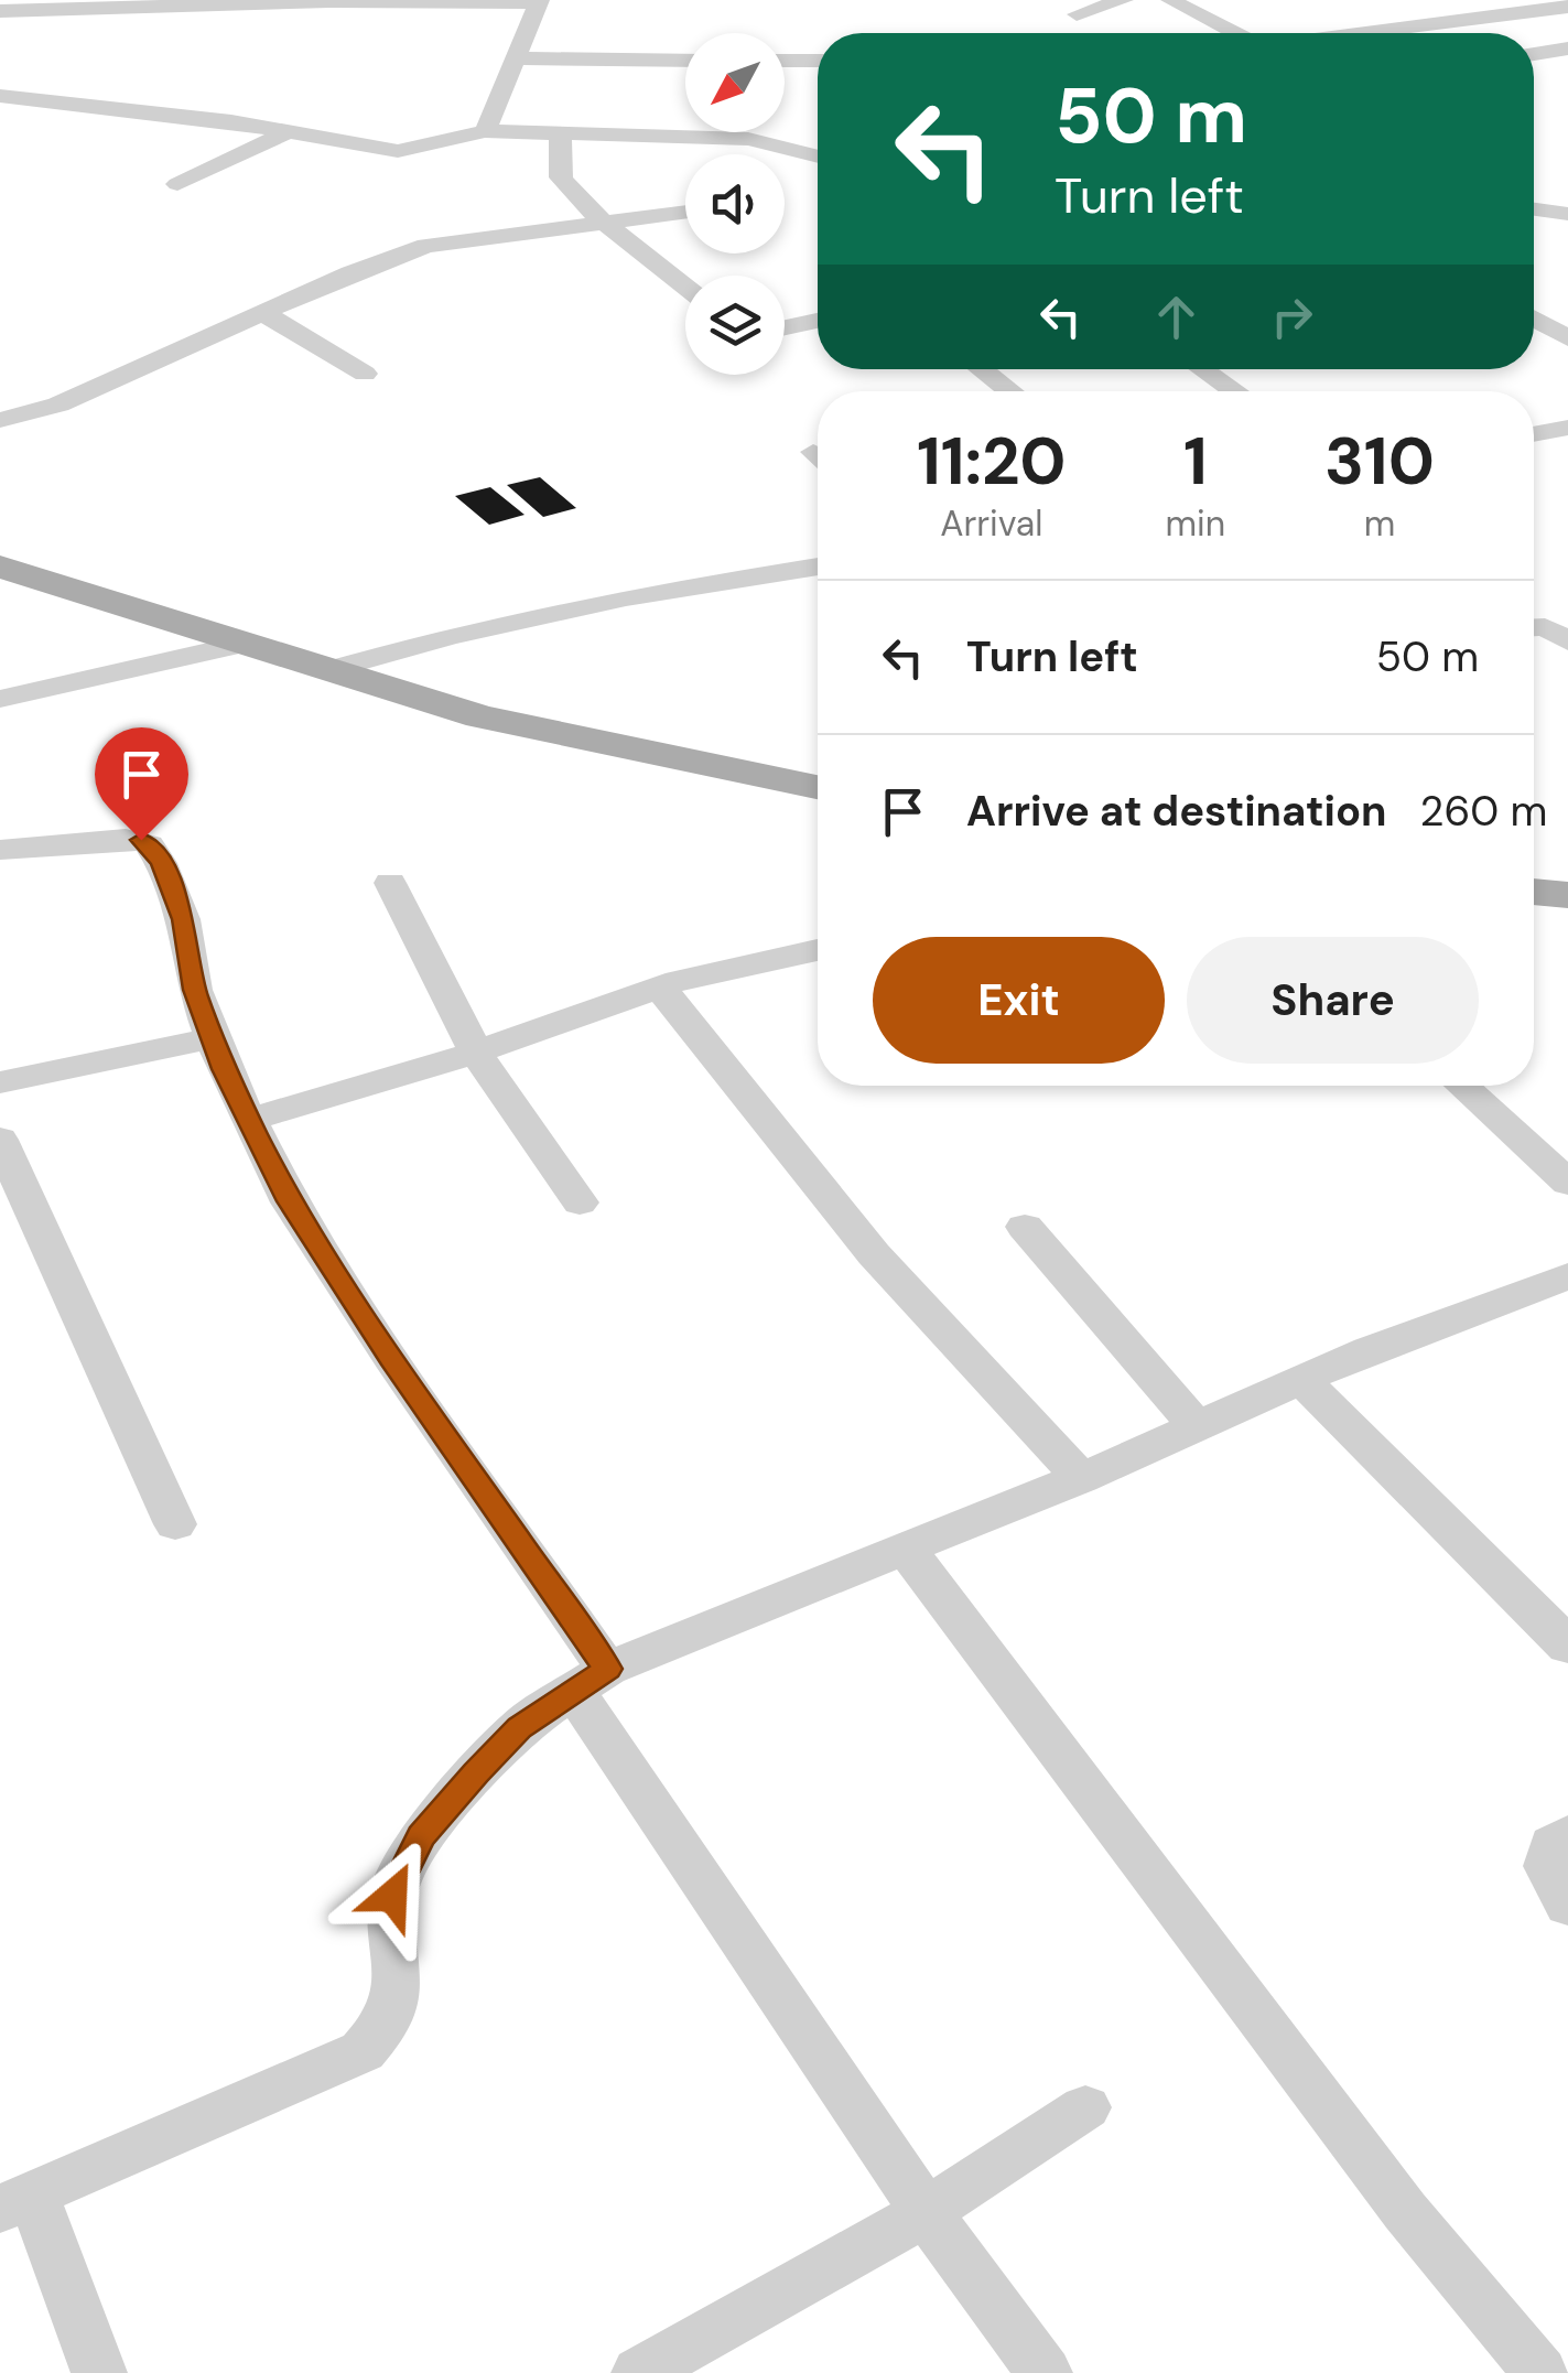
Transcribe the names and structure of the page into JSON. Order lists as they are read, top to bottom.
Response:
{
  "north": "bottom left",
  "page": {
    "turn": ["50 m", "Turn left"],
    "eta": [
      "11:20",
      "Arrival",
      "1",
      "min",
      "310",
      "m"
    ],
    "list": [
      {
        "name": "Turn left",
        "value": "50 m"
      },
      {
        "name": "Arrive at destination",
        "value": "260 m"
      }
    ],
    "buttons": ["Exit", "Share"]
  }
}
